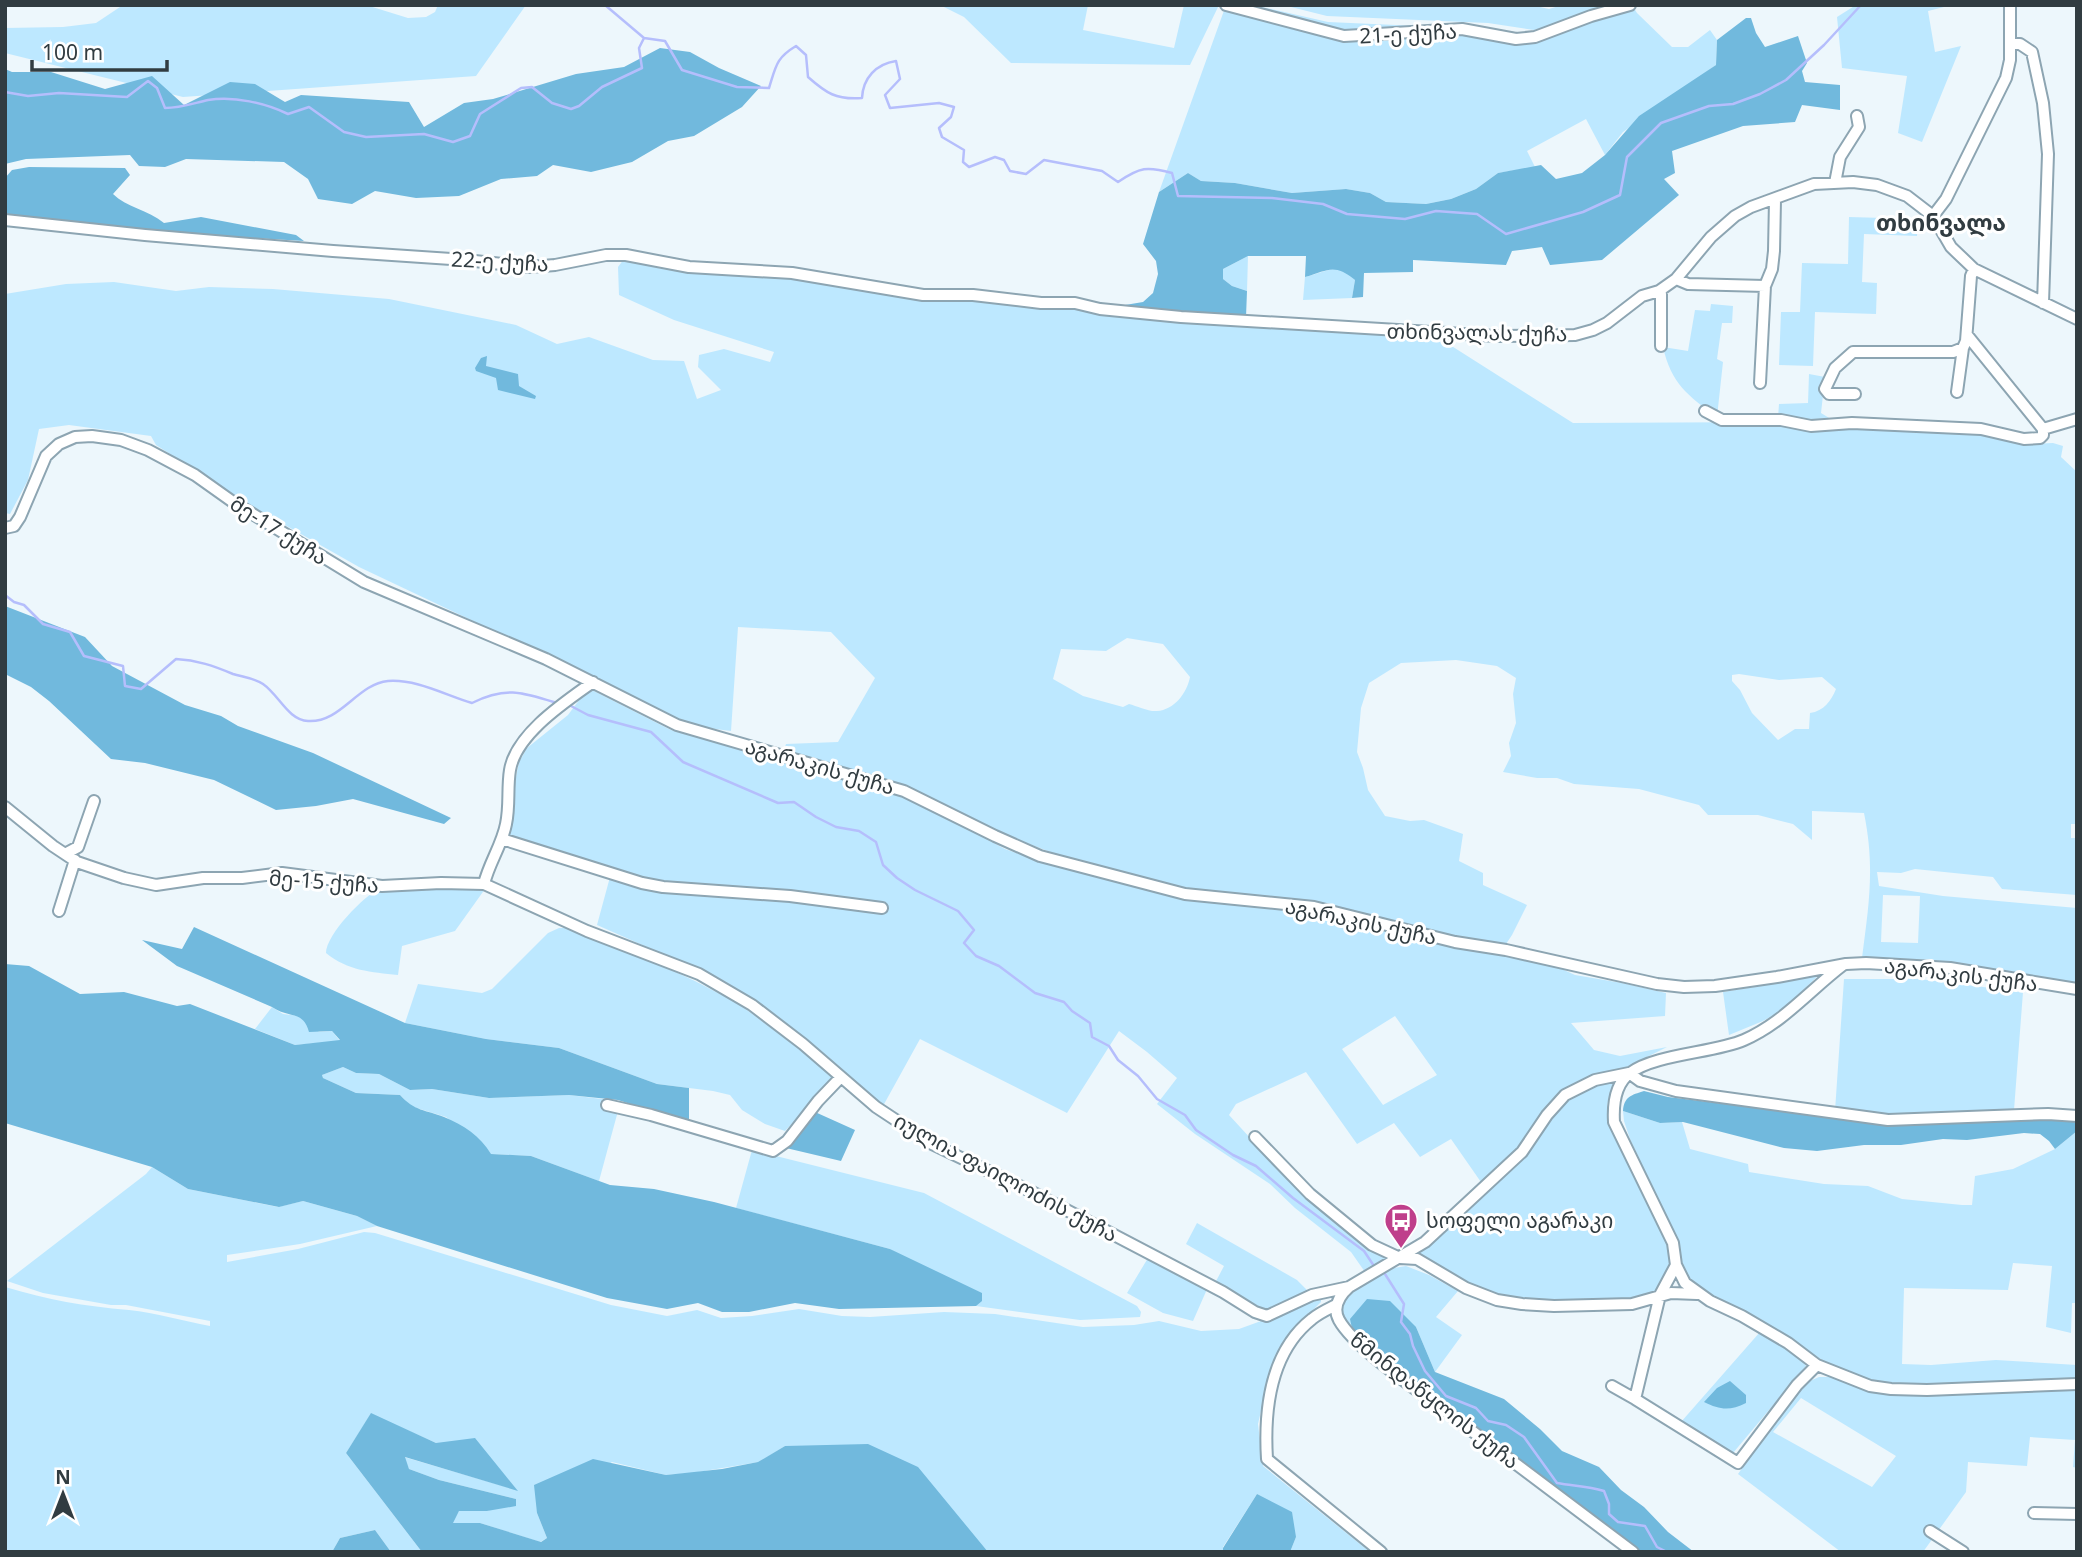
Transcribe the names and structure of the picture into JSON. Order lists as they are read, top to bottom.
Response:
{
  "streets": {
    "street": [
      "21-ე ქუჩა",
      "22-ე ქუჩა",
      "თხინვალას ქუჩა",
      "მე-17 ქუჩა",
      "აგარაკის ქუჩა",
      "მე-15 ქუჩა",
      "იულია ფაილოძის ქუჩა",
      "წმინდაწყლის ქუჩა"
    ]
  },
  "crossings": [
    ["22-ე ქუჩა", "თხინვალას ქუჩა"],
    ["მე-17 ქუჩა", "აგარაკის ქუჩა"],
    ["მე-15 ქუჩა", "იულია ფაილოძის ქუჩა"]
  ],
  "districts": ["თხინვალა"],
  "places": {
    "bus stop": ["სოფელი აგარაკი"]
  },
  "scale_bar": "100 m",
  "north": "top"
}
